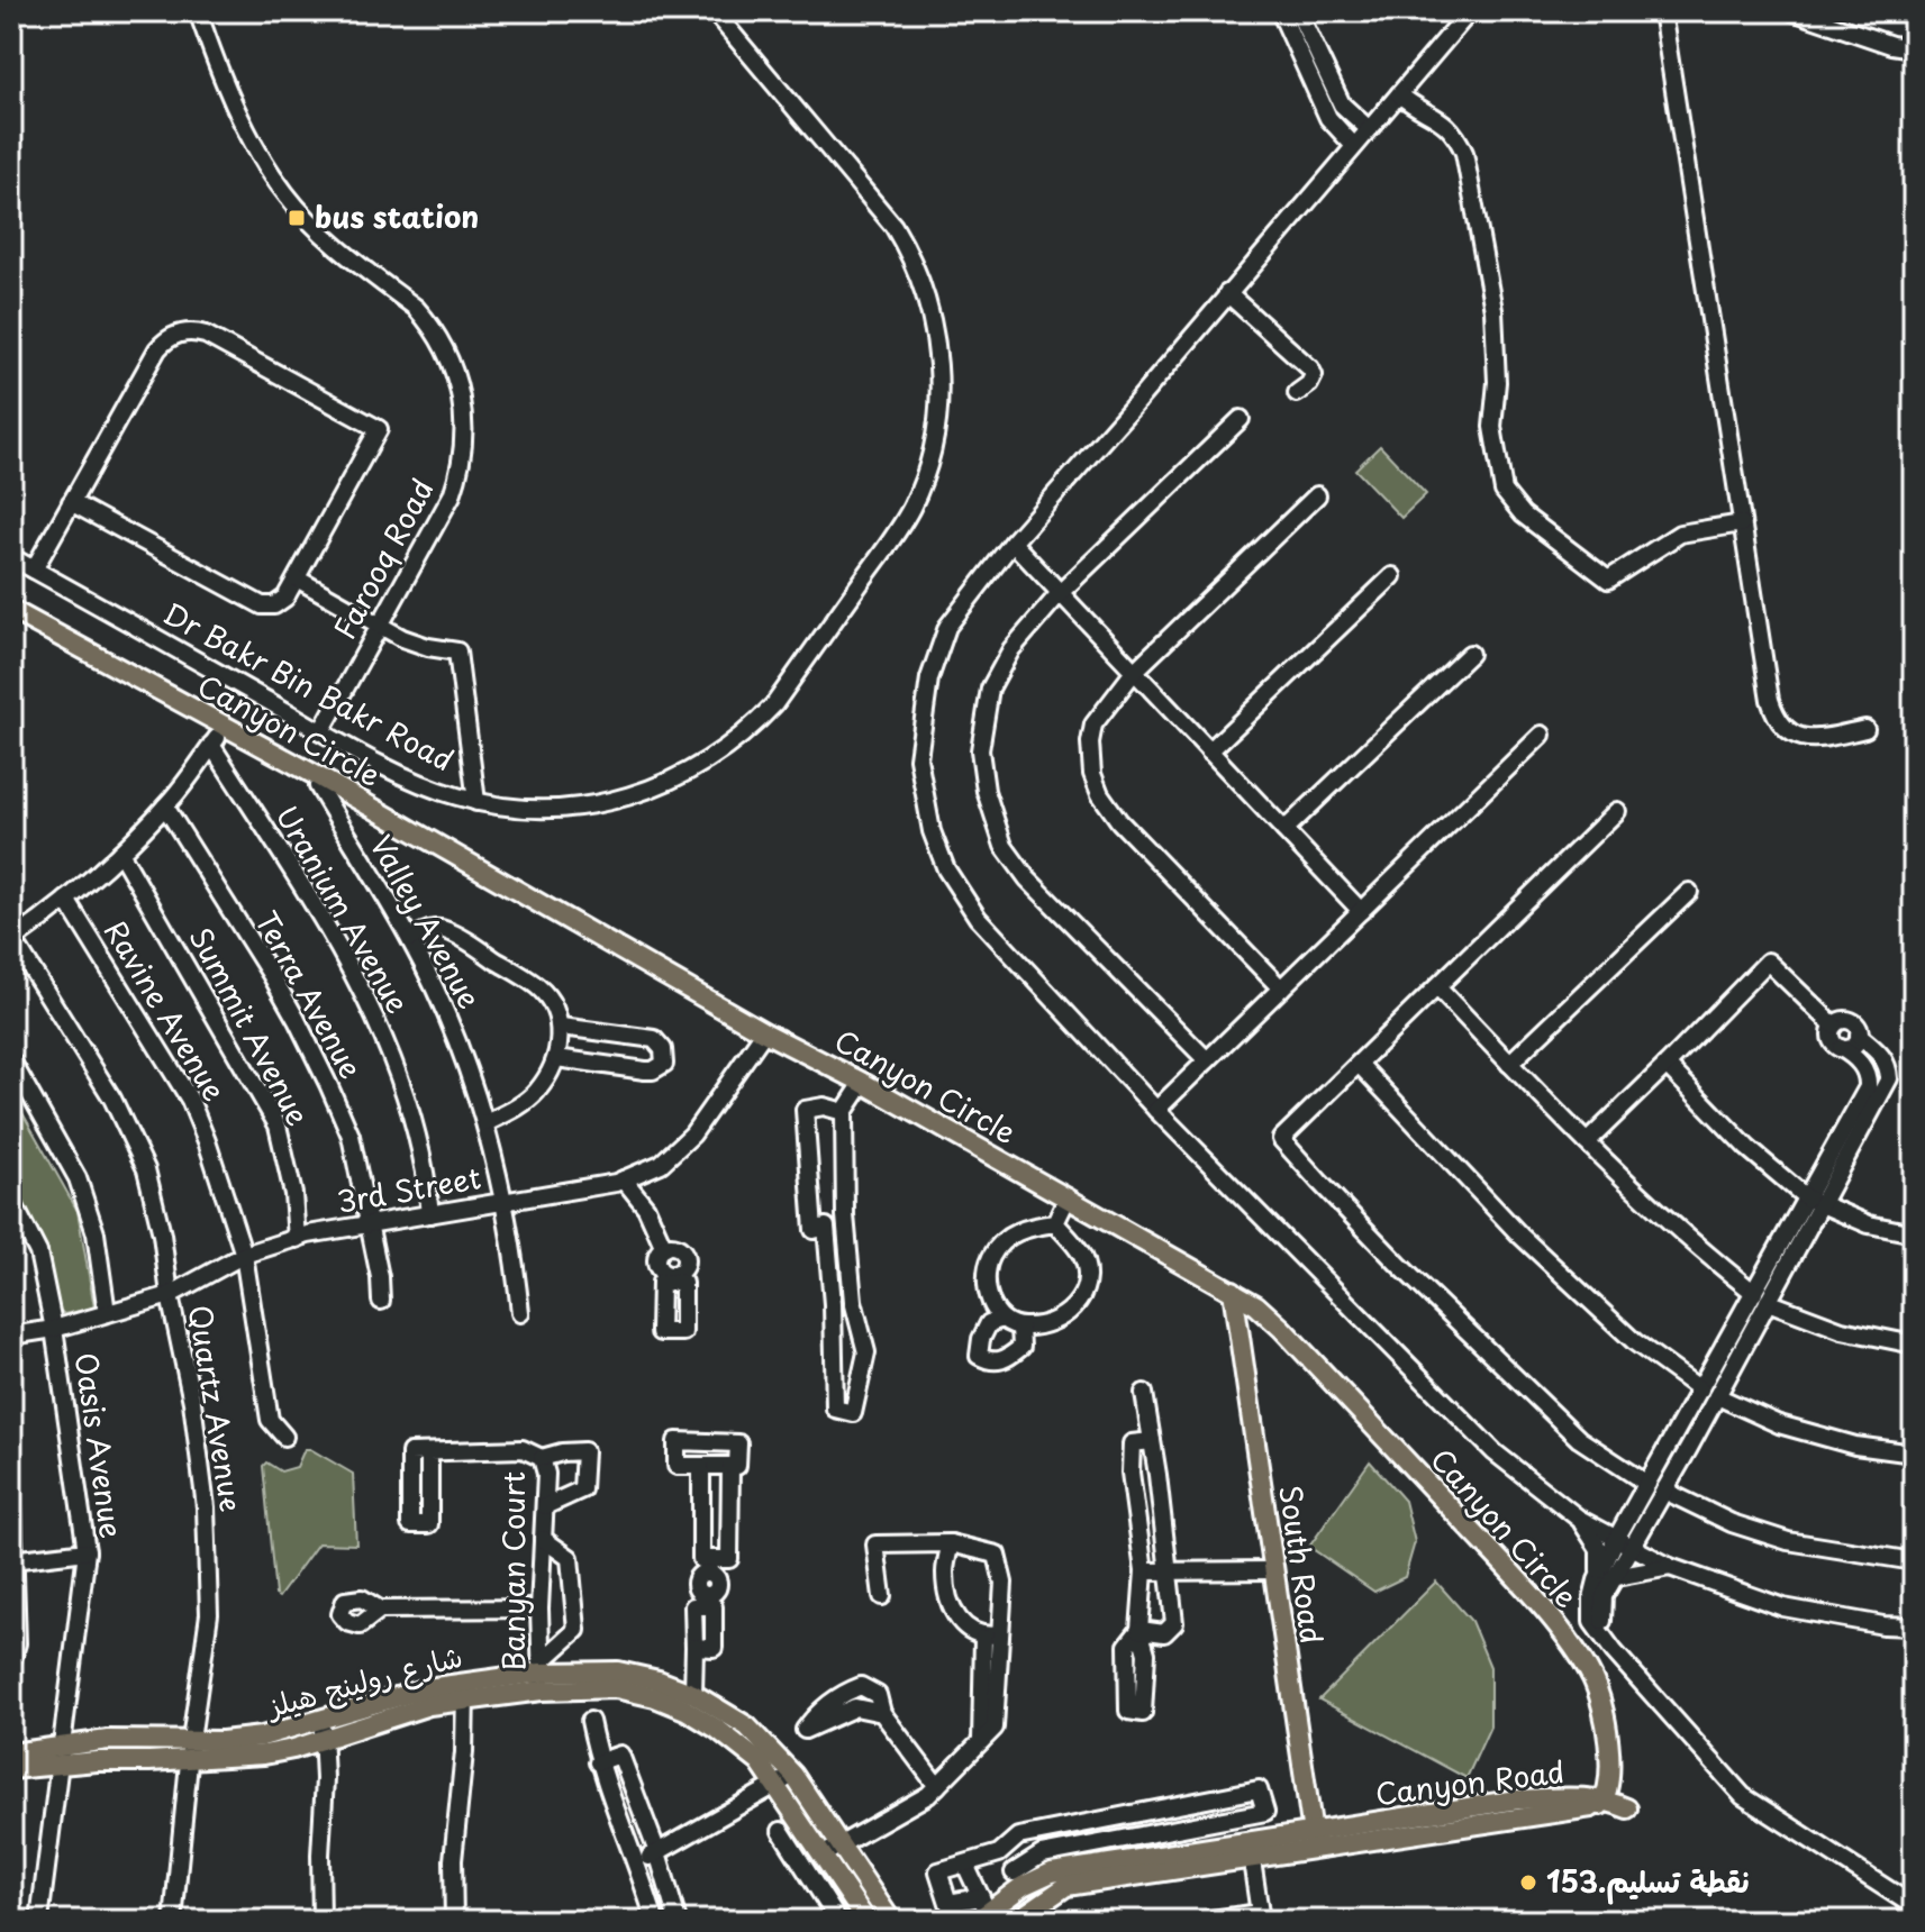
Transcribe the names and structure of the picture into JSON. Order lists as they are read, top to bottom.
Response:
{
  "streets": {
    "main road": [
      "Canyon Circle",
      "South Road",
      "شارع رولينج هيلز",
      "Canyon Road"
    ],
    "street": [
      "Farooq Road",
      "Dr Bakr Bin Bakr Road",
      "Uranium Avenue",
      "Valley Avenue",
      "Terra Avenue",
      "Ravine Avenue",
      "Summit Avenue",
      "3rd Street",
      "Quartz Avenue",
      "Oasis Avenue",
      "Banyan Court"
    ]
  },
  "crossings": [
    ["Farooq Road", "Dr Bakr Bin Bakr Road"],
    ["Canyon Circle", "Valley Avenue"],
    ["Canyon Circle", "3rd Street"],
    ["Canyon Circle", "South Road"],
    ["Canyon Circle", "Canyon Road"],
    ["Uranium Avenue", "3rd Street"],
    ["Valley Avenue", "3rd Street"],
    ["Terra Avenue", "3rd Street"],
    ["Ravine Avenue", "3rd Street"],
    ["Summit Avenue", "3rd Street"],
    ["3rd Street", "Quartz Avenue"],
    ["3rd Street", "Oasis Avenue"],
    ["Quartz Avenue", "شارع رولينج هيلز"],
    ["Oasis Avenue", "شارع رولينج هيلز"],
    ["South Road", "Canyon Road"],
    ["Banyan Court", "شارع رولينج هيلز"]
  ],
  "places": {
    "transit": ["bus station"],
    "other": ["نقطة تسليم.153"]
  }
}
